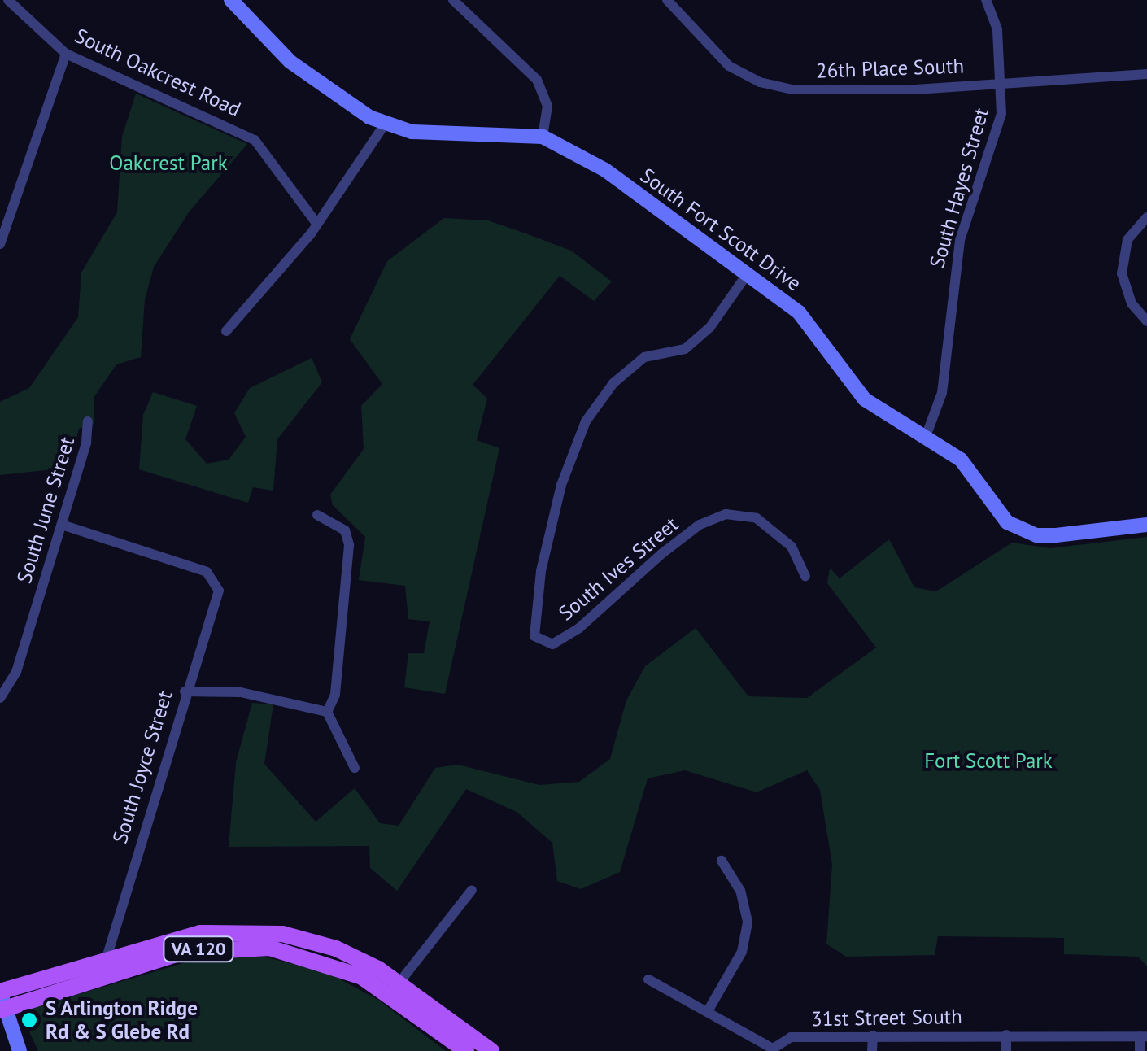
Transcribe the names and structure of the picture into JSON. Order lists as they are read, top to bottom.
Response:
{
  "streets": {
    "main road": ["VA 120"],
    "street": [
      "26th Place South",
      "South Oakcrest Road",
      "South Hayes Street",
      "South Fort Scott Drive",
      "South June Street",
      "South Ives Street",
      "South Joyce Street",
      "31st Street South"
    ]
  },
  "crossings": [
    ["26th Place South", "South Hayes Street"],
    ["South Hayes Street", "South Fort Scott Drive"],
    ["South Fort Scott Drive", "South Ives Street"],
    ["South June Street", "South Joyce Street"],
    ["South Joyce Street", "VA 120"]
  ],
  "parks": ["Oakcrest Park", "Fort Scott Park"],
  "places": ["S Arlington Ridge Rd & S Glebe Rd"]
}
